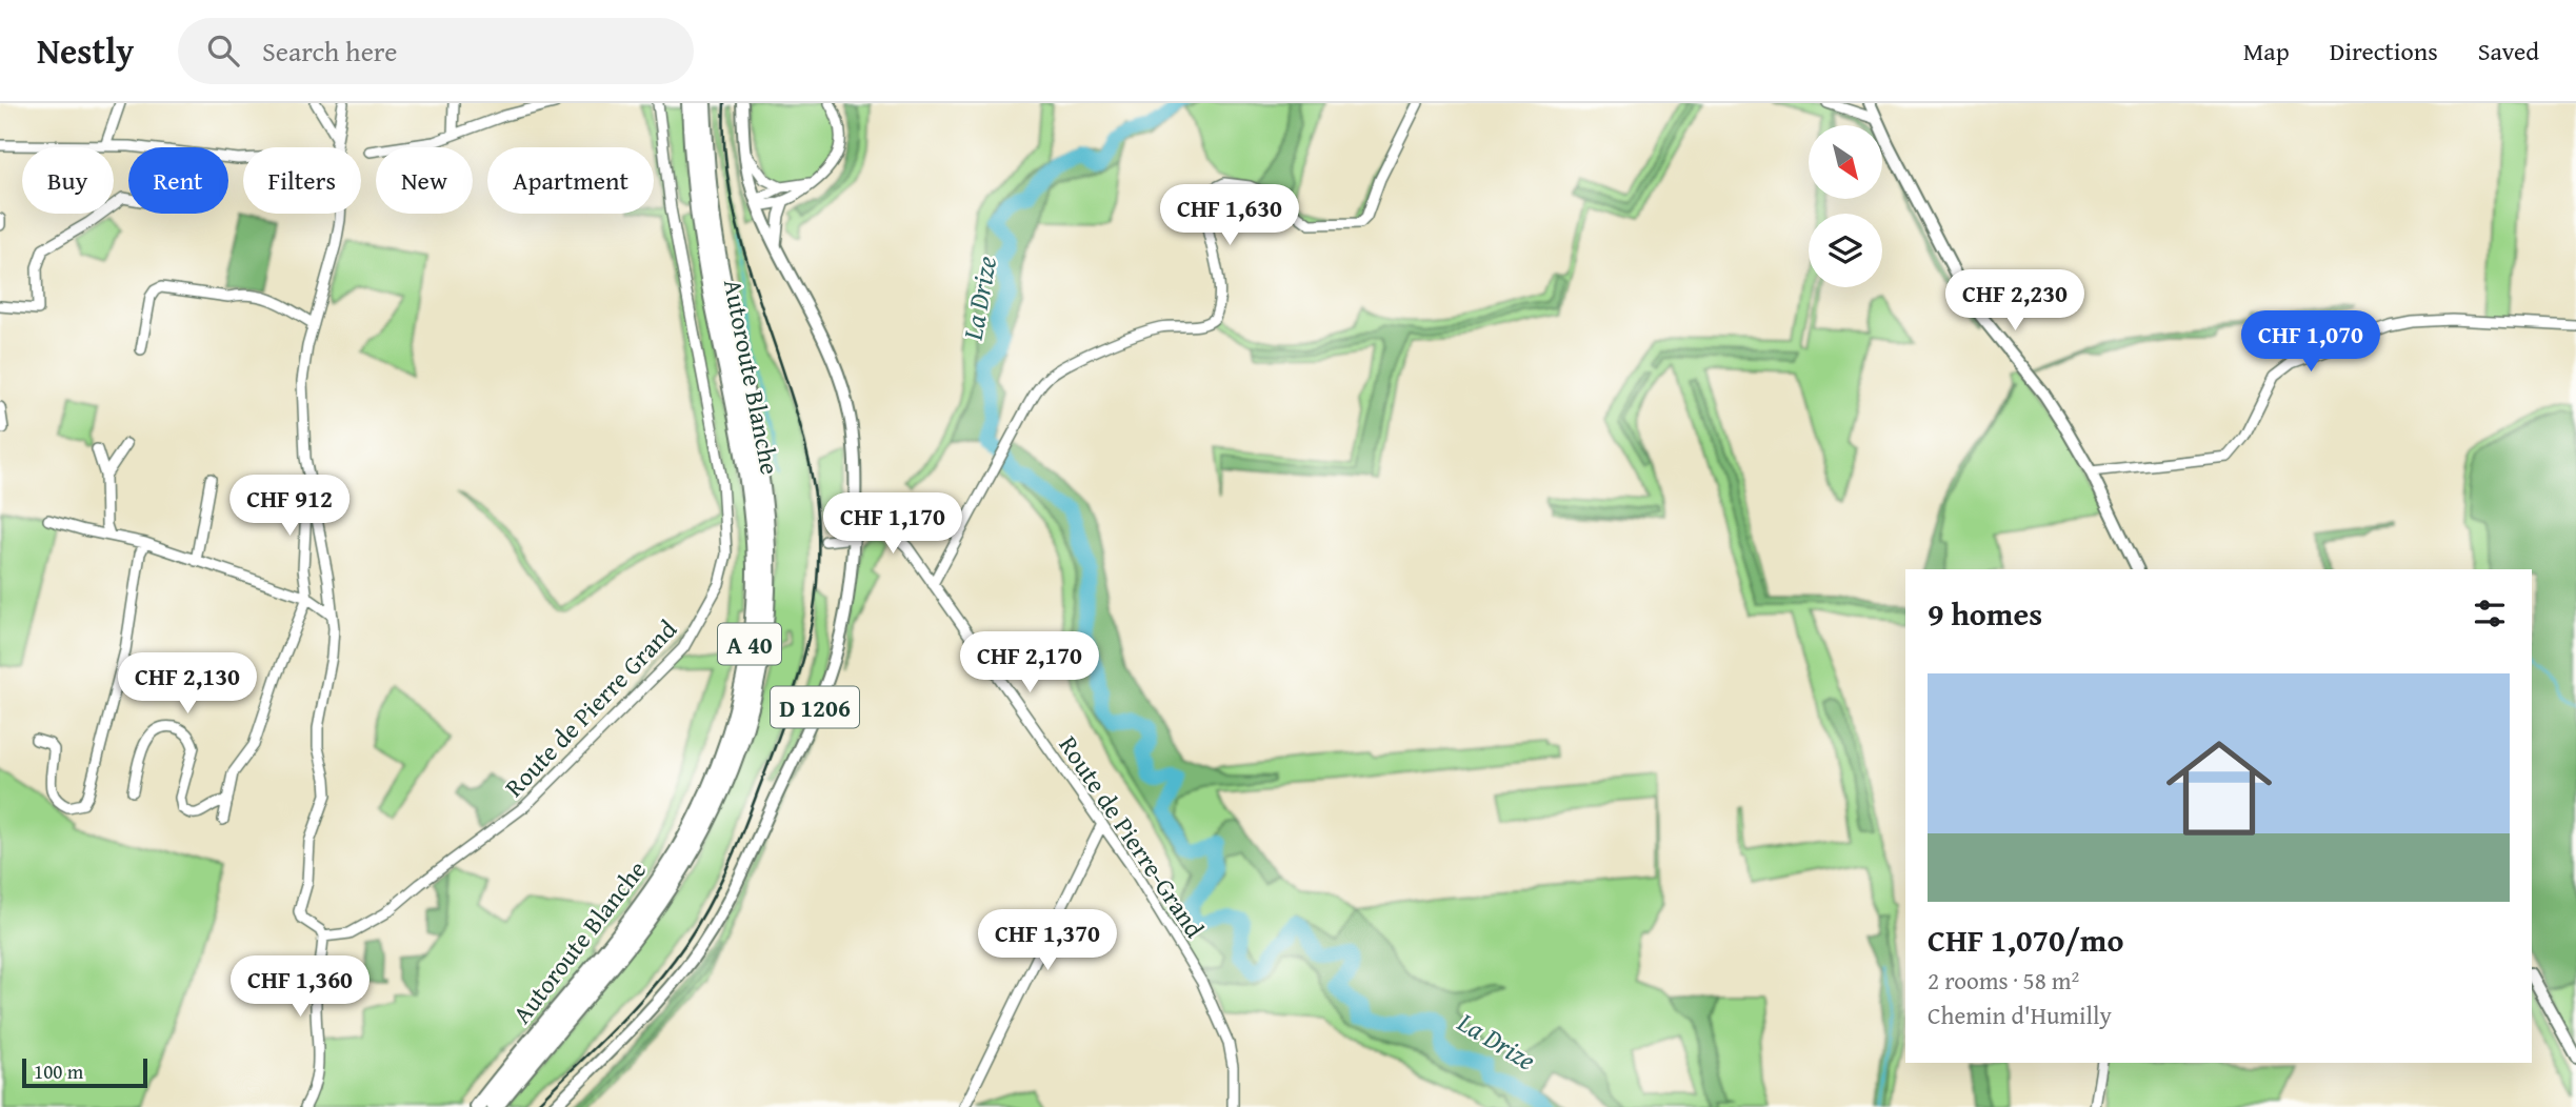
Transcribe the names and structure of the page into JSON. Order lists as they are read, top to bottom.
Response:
{
  "streets": {
    "highway": ["Autoroute Blanche", "A 40"],
    "main road": ["D 1206"],
    "street": ["Route de Pierre Grand", "Route de Pierre-Grand"]
  },
  "crossings": [
    ["D 1206", "Route de Pierre-Grand"]
  ],
  "water": ["La Drize"],
  "scale_bar": "100 m",
  "north": "bottom right",
  "page": {
    "header": "Nestly",
    "search": "Search here",
    "nav": ["Map", "Directions", "Saved"],
    "chip": [
      "Buy",
      "Rent",
      "Filters",
      "New",
      "Apartment"
    ],
    "price": [
      "CHF 1,630",
      "CHF 2,230",
      "CHF 1,070",
      "CHF 912",
      "CHF 1,170",
      "CHF 2,170",
      "CHF 2,130",
      "CHF 1,370",
      "CHF 1,360"
    ],
    "heading": "9 homes",
    "list": [
      {
        "name": "CHF 1,070/mo",
        "note": "2 rooms · 58 m² · Chemin d'Humilly"
      }
    ],
    "scale": "100 m"
  }
}
